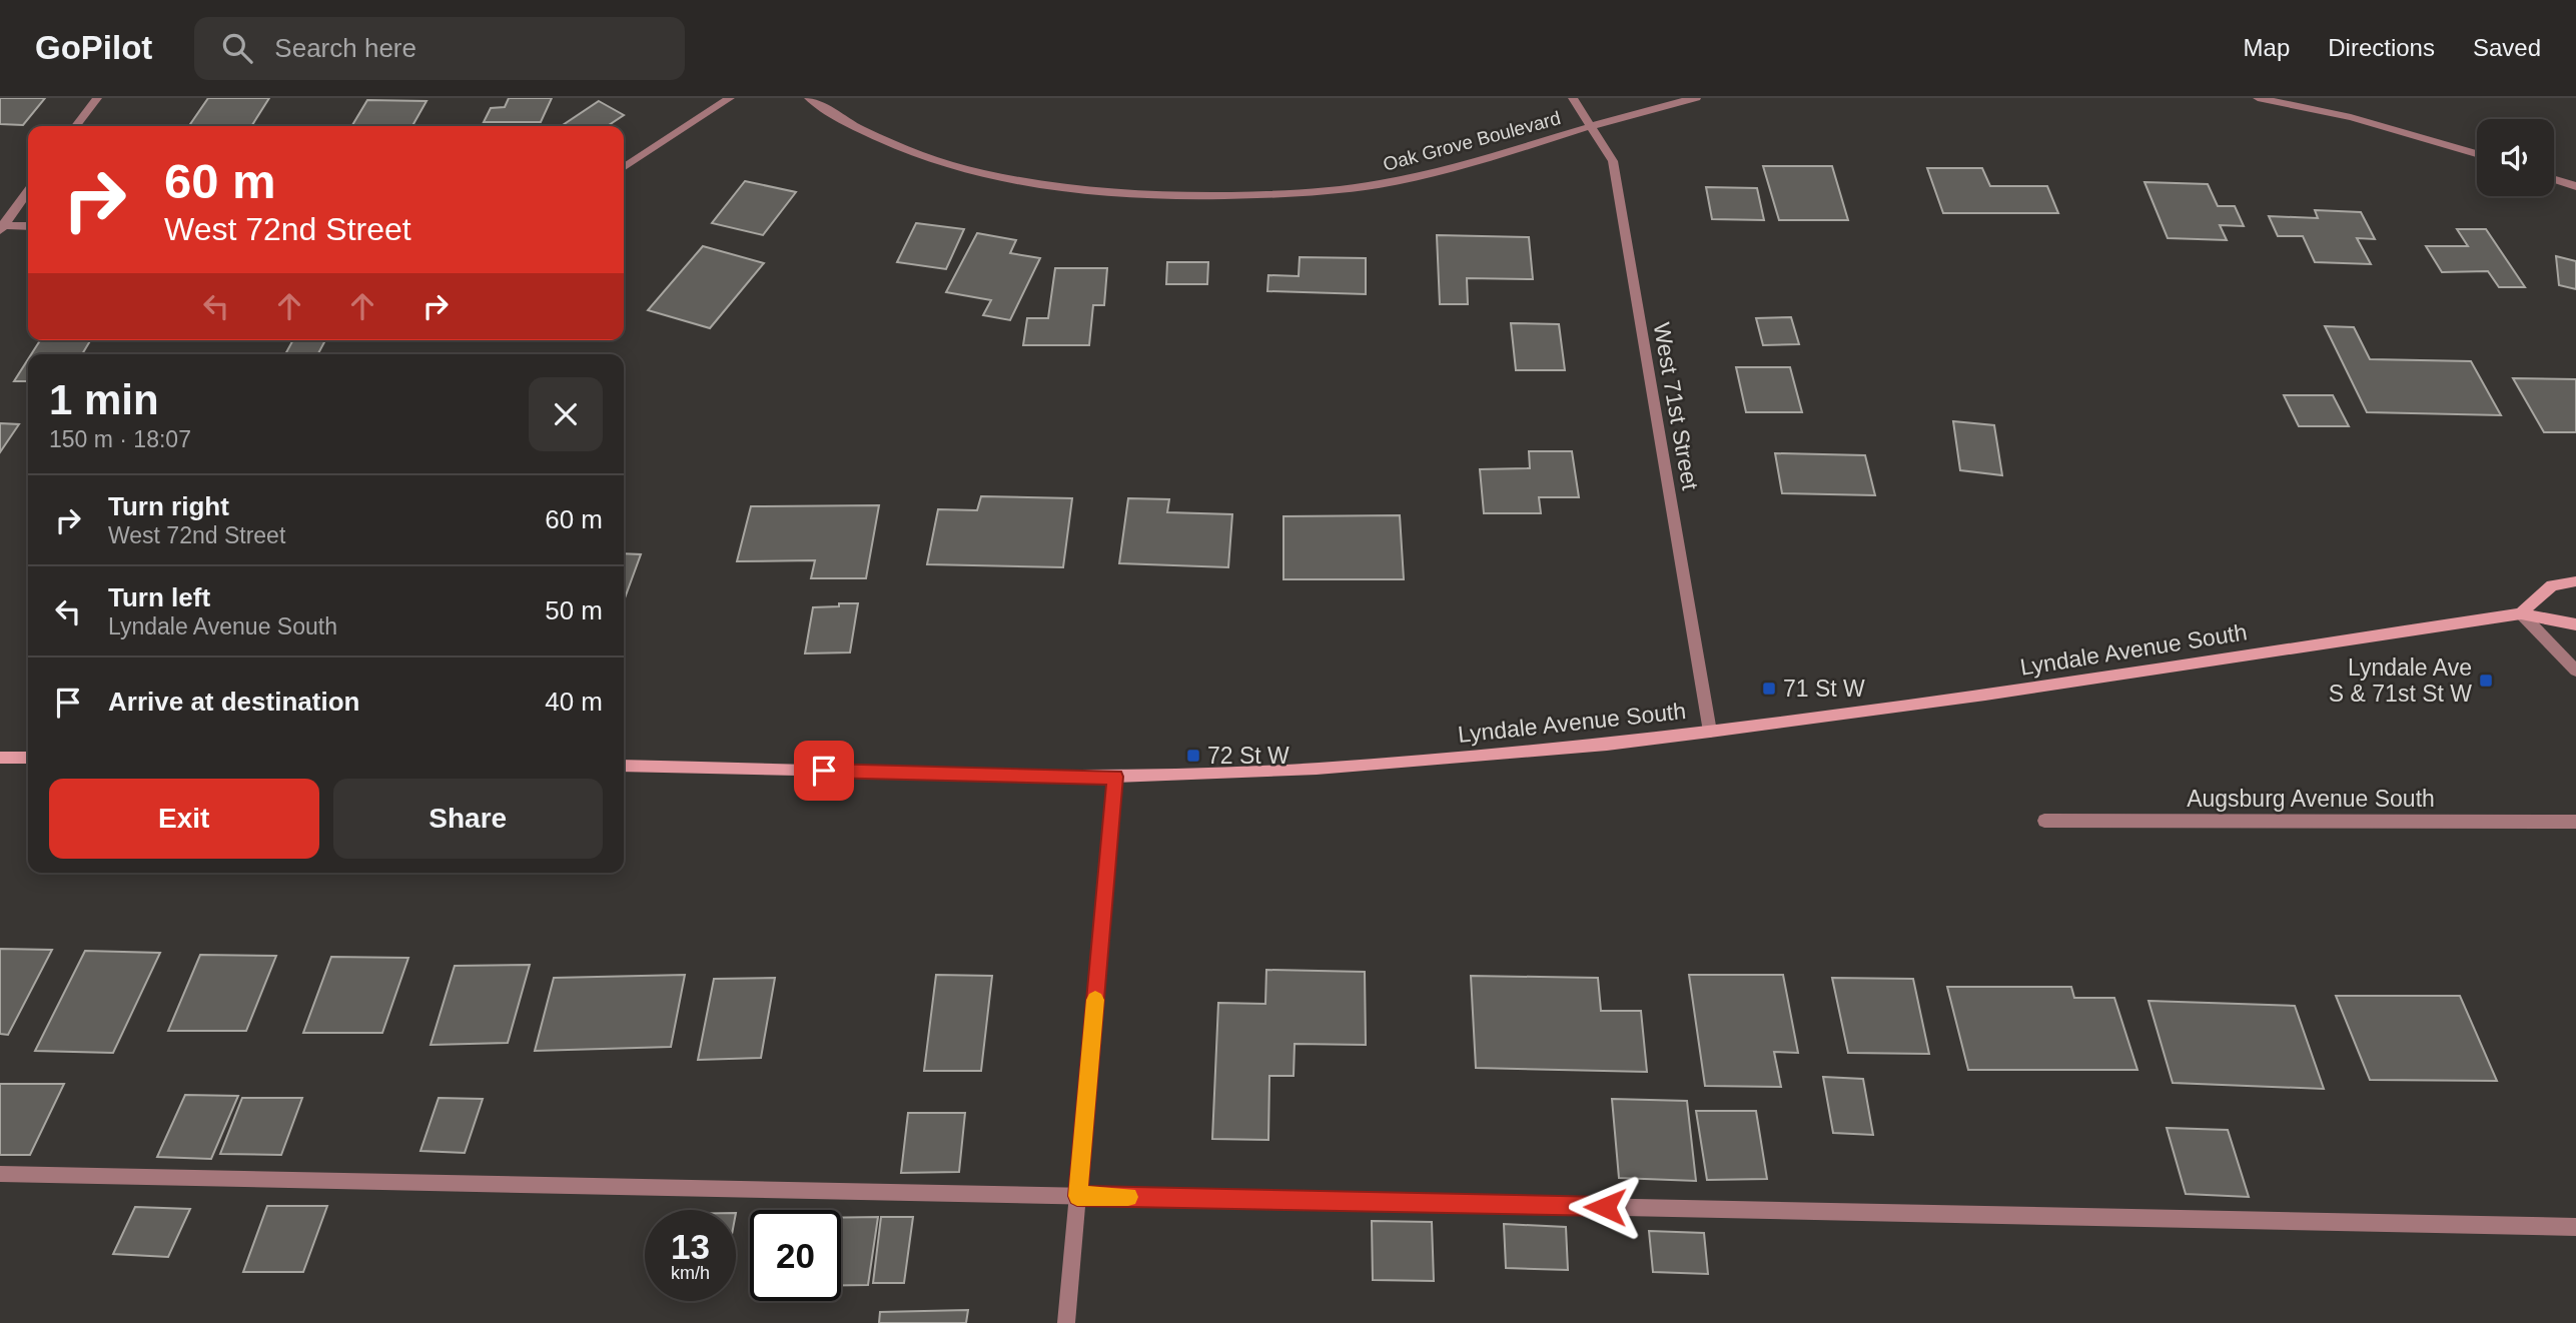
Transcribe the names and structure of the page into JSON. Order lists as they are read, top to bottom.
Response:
{
  "streets": {
    "main road": ["Lyndale Avenue South"],
    "street": ["Oak Grove Boulevard", "West 71st Street", "Augsburg Avenue South"]
  },
  "crossings": [
    ["Oak Grove Boulevard", "West 71st Street"],
    ["West 71st Street", "Lyndale Avenue South"]
  ],
  "places": {
    "transit": ["Lyndale Ave S & 71st St W", "71 St W", "72 St W"]
  },
  "page": {
    "header": "GoPilot",
    "search": "Search here",
    "nav": ["Map", "Directions", "Saved"],
    "turn": ["60 m", "West 72nd Street"],
    "heading": ["1 min", "150 m · 18:07"],
    "list": [
      {
        "name": "Turn right",
        "note": "West 72nd Street",
        "value": "60 m"
      },
      {
        "name": "Turn left",
        "note": "Lyndale Avenue South",
        "value": "50 m"
      },
      {
        "name": "Arrive at destination",
        "value": "40 m"
      }
    ],
    "buttons": ["Exit", "Share"],
    "speed": "13 km/h",
    "limit": "20"
  }
}
